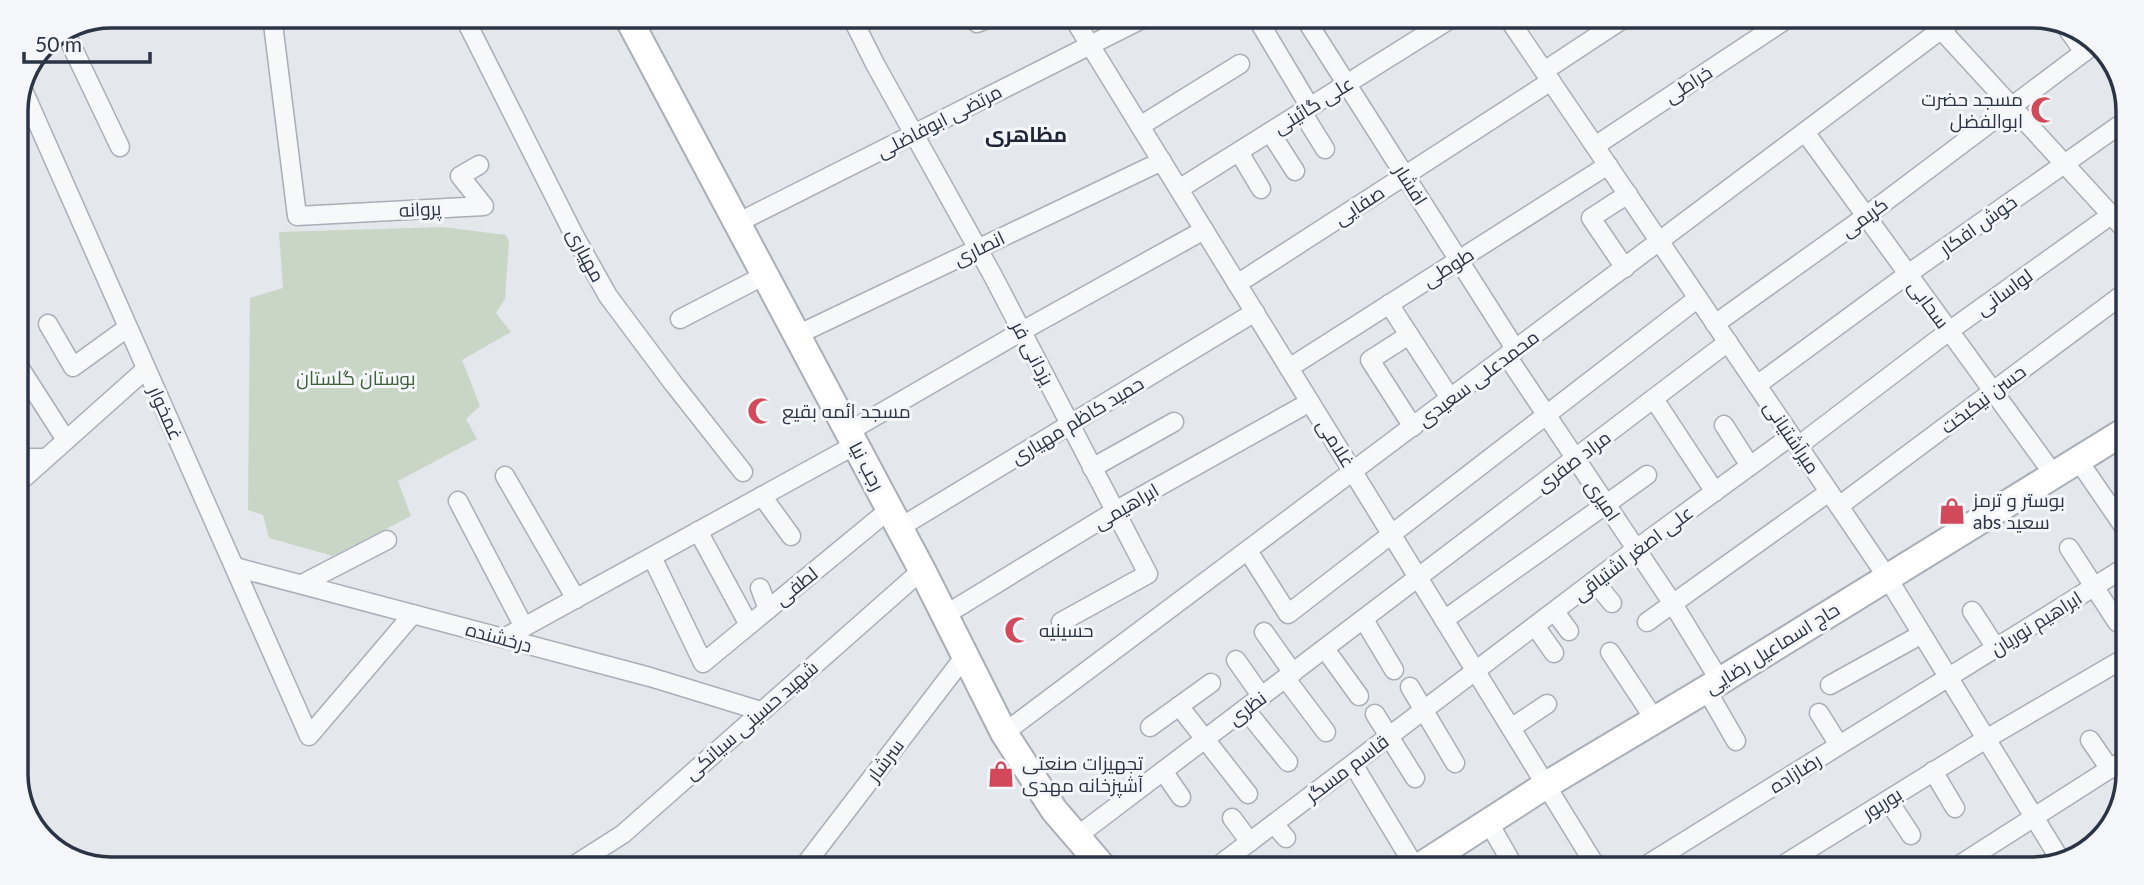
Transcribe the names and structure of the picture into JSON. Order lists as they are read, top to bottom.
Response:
{
  "streets": {
    "main road": ["رجب نیا", "حاج اسماعیل رضایی"],
    "street": [
      "خراطی",
      "علی گائینی",
      "مرتضی ابوفاضلی",
      "افشار",
      "صفایی",
      "پروانه",
      "کریمی",
      "خوش افکار",
      "انصاری",
      "مهیاری",
      "طوطی",
      "لواسانی",
      "سحابی",
      "یزدانی فر",
      "محمدعلی سعیدی",
      "حسن نیکبخت",
      "غمخوار",
      "حمید کاظم مهیاری",
      "میرآشتیانی",
      "غلامی",
      "مراد صفری",
      "امیری",
      "ابراهیمی",
      "علی اصغر اشتیاقی",
      "لطفی",
      "ابراهیم نوریان",
      "درخشنده",
      "نظری",
      "شهید حسینی سیانکی",
      "سرشار",
      "قاسم مسگر",
      "رضازاده",
      "بوربور"
    ]
  },
  "crossings": [
    ["خراطی", "میرآشتیانی"],
    ["علی گائینی", "افشار"],
    ["علی گائینی", "غلامی"],
    ["مرتضی ابوفاضلی", "یزدانی فر"],
    ["مرتضی ابوفاضلی", "غلامی"],
    ["مرتضی ابوفاضلی", "رجب نیا"],
    ["افشار", "صفایی"],
    ["افشار", "طوطی"],
    ["افشار", "محمدعلی سعیدی"],
    ["افشار", "امیری"],
    ["صفایی", "میرآشتیانی"],
    ["صفایی", "غلامی"],
    ["کریمی", "سحابی"],
    ["کریمی", "میرآشتیانی"],
    ["خوش افکار", "سحابی"],
    ["خوش افکار", "میرآشتیانی"],
    ["انصاری", "یزدانی فر"],
    ["انصاری", "غلامی"],
    ["انصاری", "رجب نیا"],
    ["طوطی", "میرآشتیانی"],
    ["طوطی", "غلامی"],
    ["لواسانی", "سحابی"],
    ["لواسانی", "میرآشتیانی"],
    ["لواسانی", "علی اصغر اشتیاقی"],
    ["سحابی", "محمدعلی سعیدی"],
    ["سحابی", "حسن نیکبخت"],
    ["سحابی", "حاج اسماعیل رضایی"],
    ["یزدانی فر", "حمید کاظم مهیاری"],
    ["یزدانی فر", "ابراهیمی"],
    ["محمدعلی سعیدی", "میرآشتیانی"],
    ["محمدعلی سعیدی", "غلامی"],
    ["محمدعلی سعیدی", "رجب نیا"],
    ["محمدعلی سعیدی", "امیری"],
    ["حسن نیکبخت", "میرآشتیانی"],
    ["حسن نیکبخت", "امیری"],
    ["غمخوار", "درخشنده"],
    ["حمید کاظم مهیاری", "غلامی"],
    ["حمید کاظم مهیاری", "رجب نیا"],
    ["حمید کاظم مهیاری", "لطفی"],
    ["میرآشتیانی", "مراد صفری"],
    ["میرآشتیانی", "علی اصغر اشتیاقی"],
    ["میرآشتیانی", "ابراهیم نوریان"],
    ["میرآشتیانی", "حاج اسماعیل رضایی"],
    ["میرآشتیانی", "رضازاده"],
    ["میرآشتیانی", "بوربور"],
    ["غلامی", "مراد صفری"],
    ["غلامی", "ابراهیمی"],
    ["غلامی", "علی اصغر اشتیاقی"],
    ["غلامی", "حاج اسماعیل رضایی"],
    ["غلامی", "نظری"],
    ["غلامی", "قاسم مسگر"],
    ["مراد صفری", "امیری"],
    ["مراد صفری", "نظری"],
    ["رجب نیا", "ابراهیمی"],
    ["رجب نیا", "لطفی"],
    ["رجب نیا", "نظری"],
    ["رجب نیا", "شهید حسینی سیانکی"],
    ["رجب نیا", "سرشار"],
    ["امیری", "علی اصغر اشتیاقی"],
    ["امیری", "حاج اسماعیل رضایی"],
    ["علی اصغر اشتیاقی", "قاسم مسگر"],
    ["ابراهیم نوریان", "رضازاده"],
    ["درخشنده", "شهید حسینی سیانکی"]
  ],
  "districts": ["مظاهری"],
  "parks": ["بوستان گلستان"],
  "places": {
    "mosque": ["مسجد حضرت ابوالفضل", "مسجد ائمه بقیع", "حسینیه"],
    "shop": ["بوستر و ترمز abs سعید", "تجهیزات صنعتی آشپزخانه مهدی"]
  },
  "scale_bar": "50 m"
}
